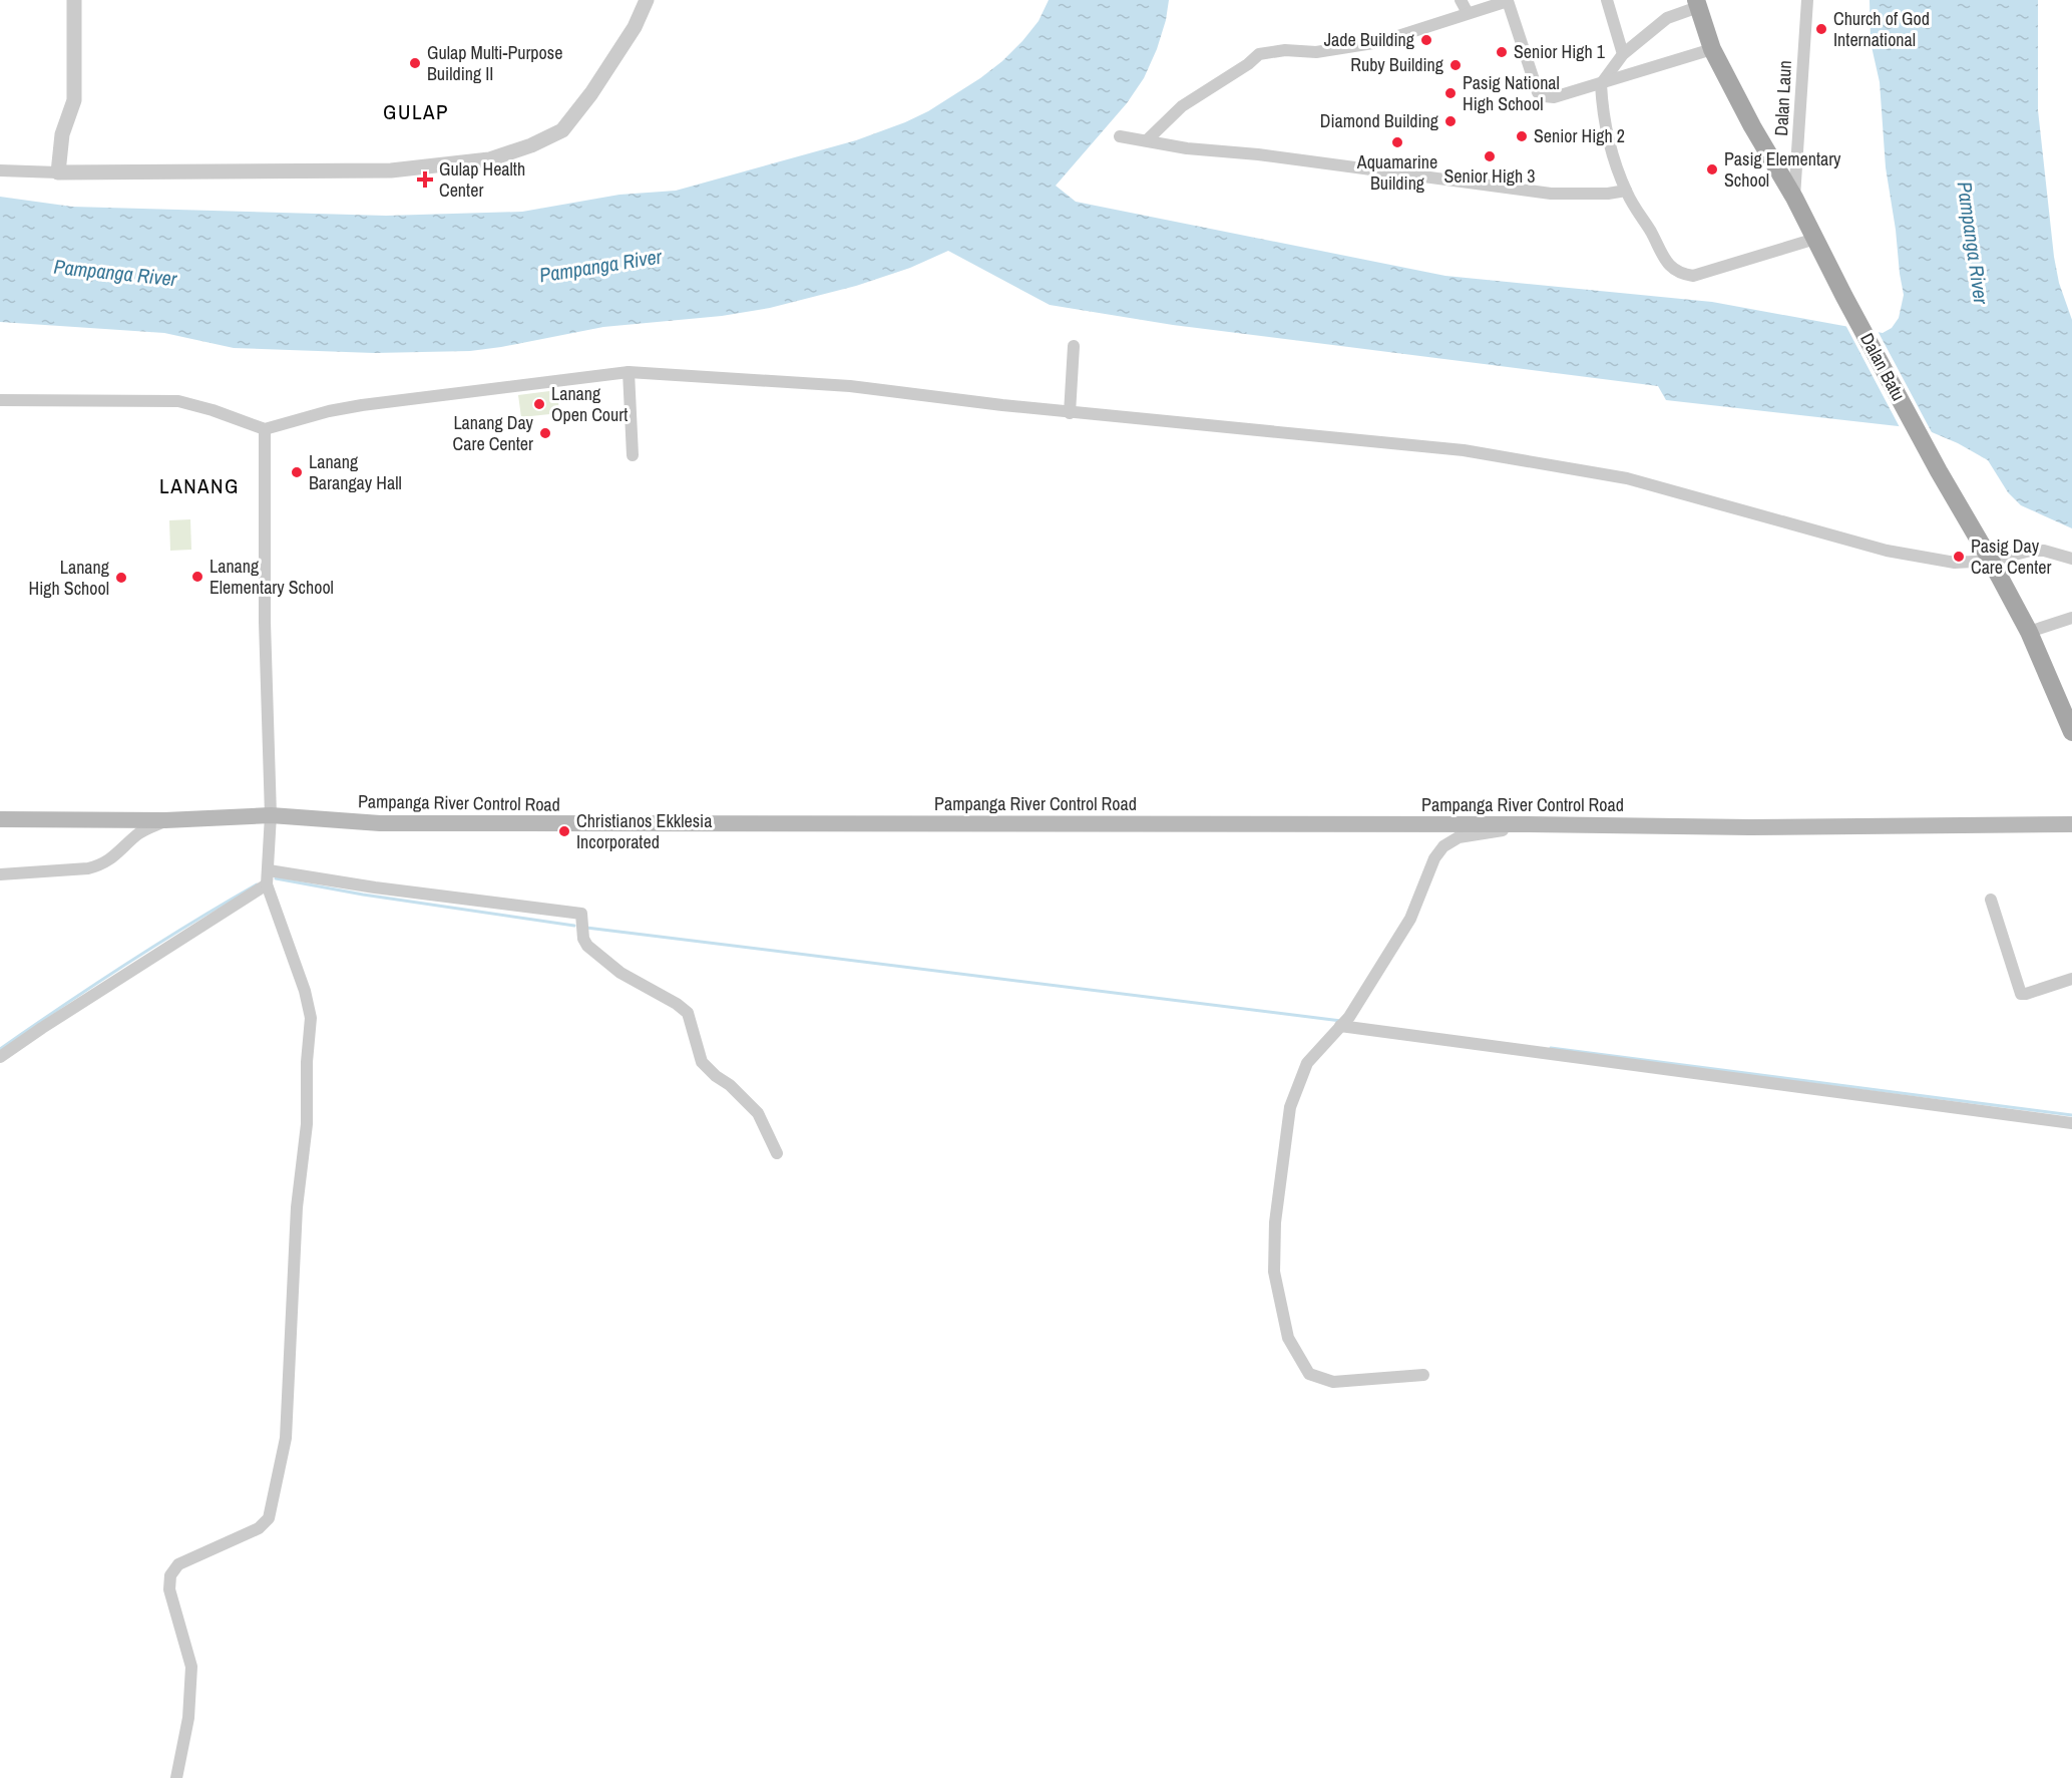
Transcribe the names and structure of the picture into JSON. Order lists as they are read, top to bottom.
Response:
{
  "streets": {
    "main road": ["Dalan Batu", "Pampanga River Control Road"],
    "street": ["Dalan Laun"]
  },
  "crossings": [
    ["Dalan Laun", "Dalan Batu"]
  ],
  "districts": ["GULAP", "LANANG"],
  "water": ["Pampanga River"],
  "places": {
    "other": [
      "Church of God International",
      "Jade Building",
      "Senior High 1",
      "Gulap Multi-Purpose Building II",
      "Ruby Building",
      "Pasig National High School",
      "Diamond Building",
      "Senior High 2",
      "Aquamarine Building",
      "Senior High 3",
      "Pasig Elementary School",
      "Lanang Open Court",
      "Lanang Day Care Center",
      "Lanang Barangay Hall",
      "Pasig Day Care Center",
      "Lanang Elementary School",
      "Lanang High School",
      "Christianos Ekklesia Incorporated"
    ],
    "health": ["Gulap Health Center"]
  }
}
